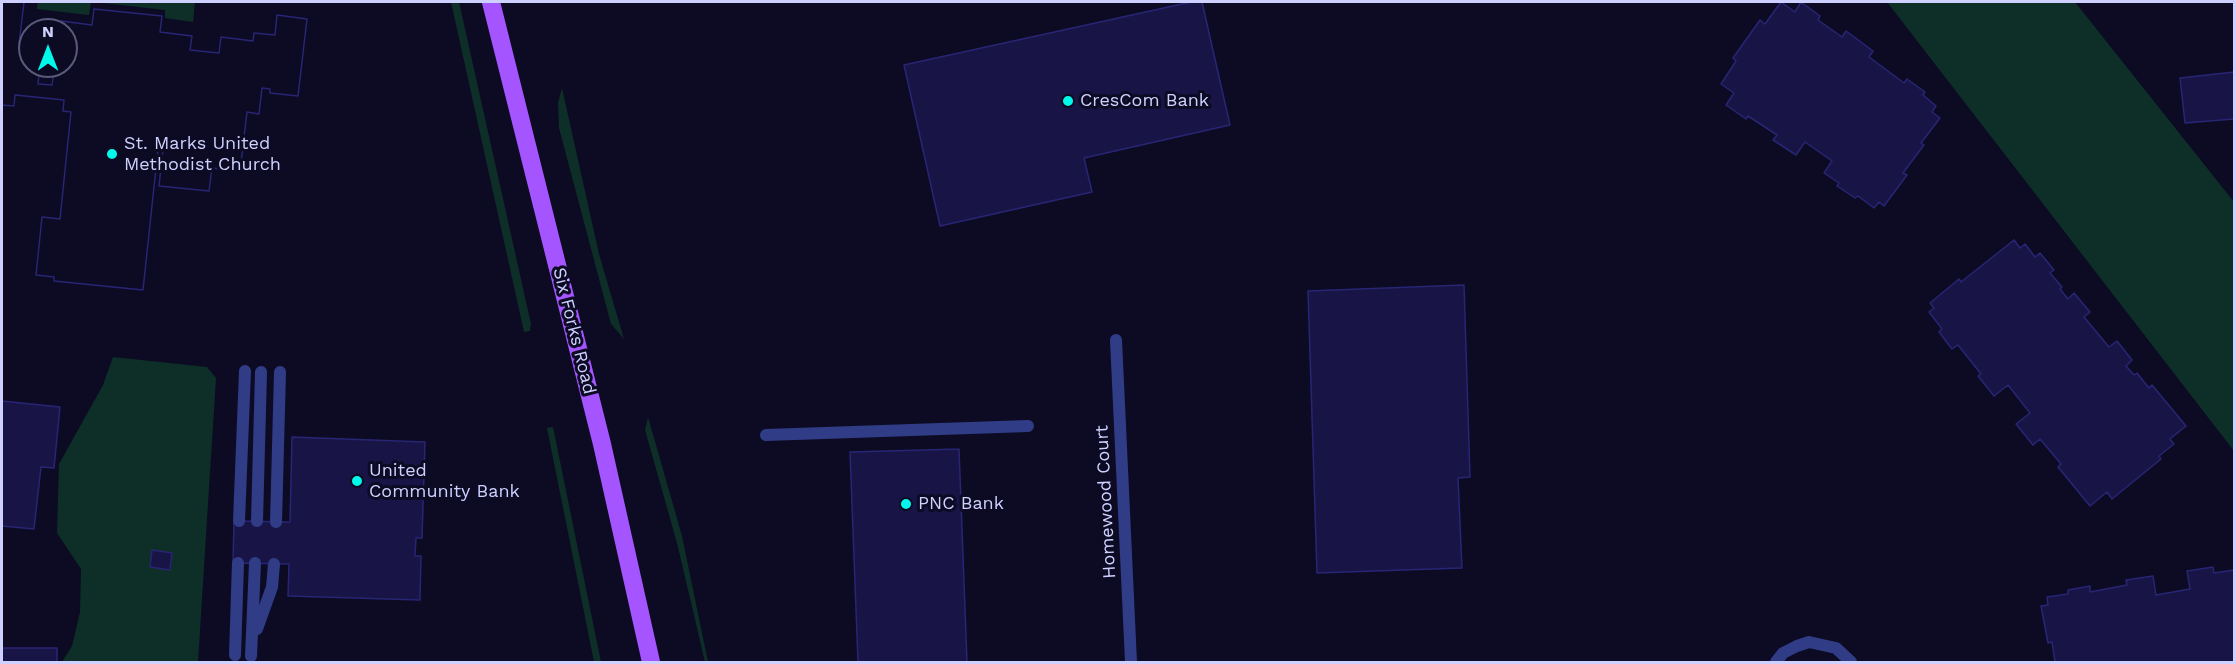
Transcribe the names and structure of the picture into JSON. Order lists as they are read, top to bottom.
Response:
{
  "streets": {
    "main road": ["Six Forks Road"],
    "street": ["Homewood Court"]
  },
  "places": [
    "CresCom Bank",
    "St. Marks United Methodist Church",
    "United Community Bank",
    "PNC Bank"
  ],
  "north": "top"
}
